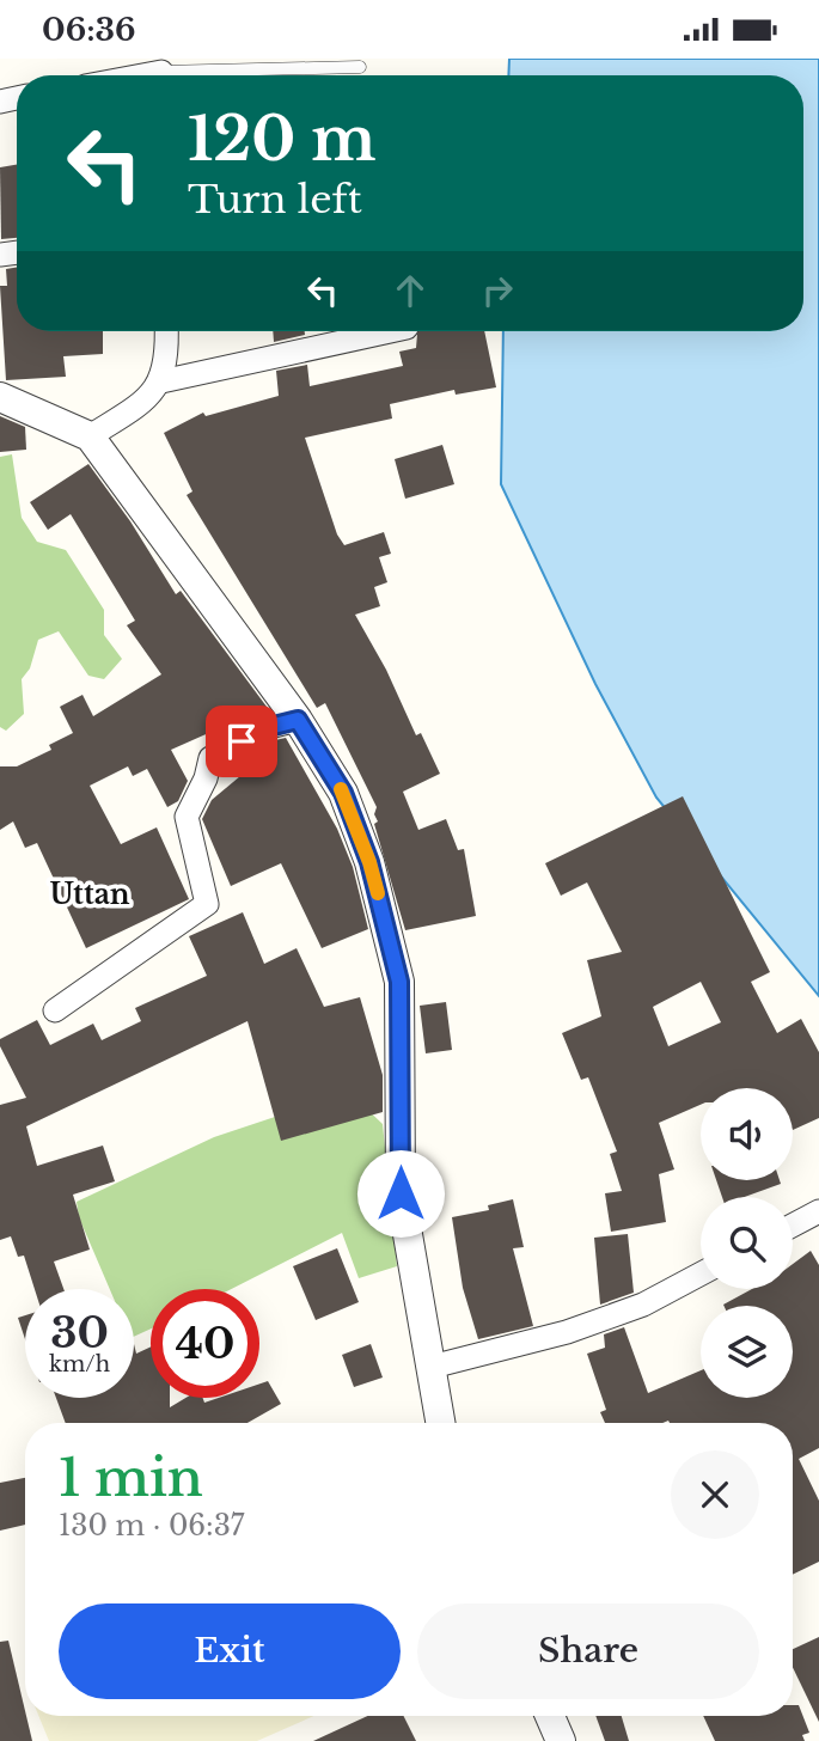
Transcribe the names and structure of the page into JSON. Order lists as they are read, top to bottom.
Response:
{
  "districts": ["Uttan"],
  "page": {
    "status": "06:36",
    "turn": ["120 m", "Turn left"],
    "speed": "30 km/h",
    "limit": "40",
    "heading": ["1 min", "130 m · 06:37"],
    "buttons": ["Exit", "Share"]
  }
}
